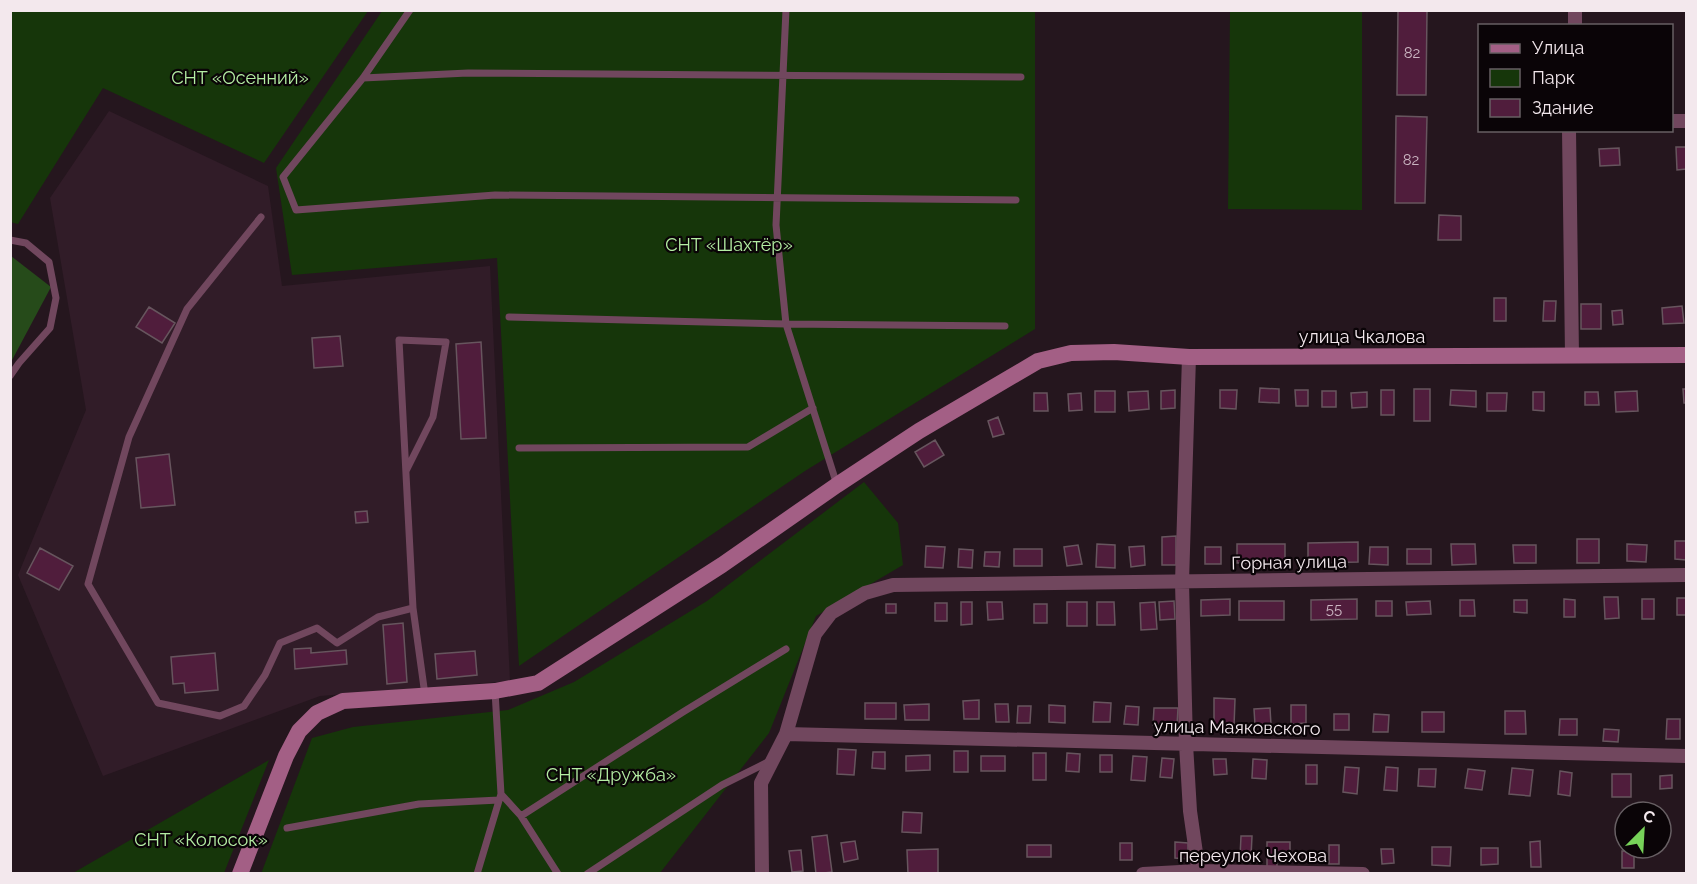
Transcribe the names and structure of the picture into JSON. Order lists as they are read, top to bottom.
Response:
{
  "streets": {
    "main road": ["улица Чкалова"],
    "street": ["Горная улица", "улица Маяковского", "переулок Чехова"]
  },
  "crossings": [
    ["Горная улица", "улица Маяковского"]
  ],
  "parks": [
    "СНТ «Осенний»",
    "СНТ «Шахтёр»",
    "СНТ «Дружба»",
    "СНТ «Колосок»"
  ],
  "house_numbers": ["82", "82", "55"],
  "legend": ["Улица", "Парк", "Здание"],
  "north": "top right"
}
